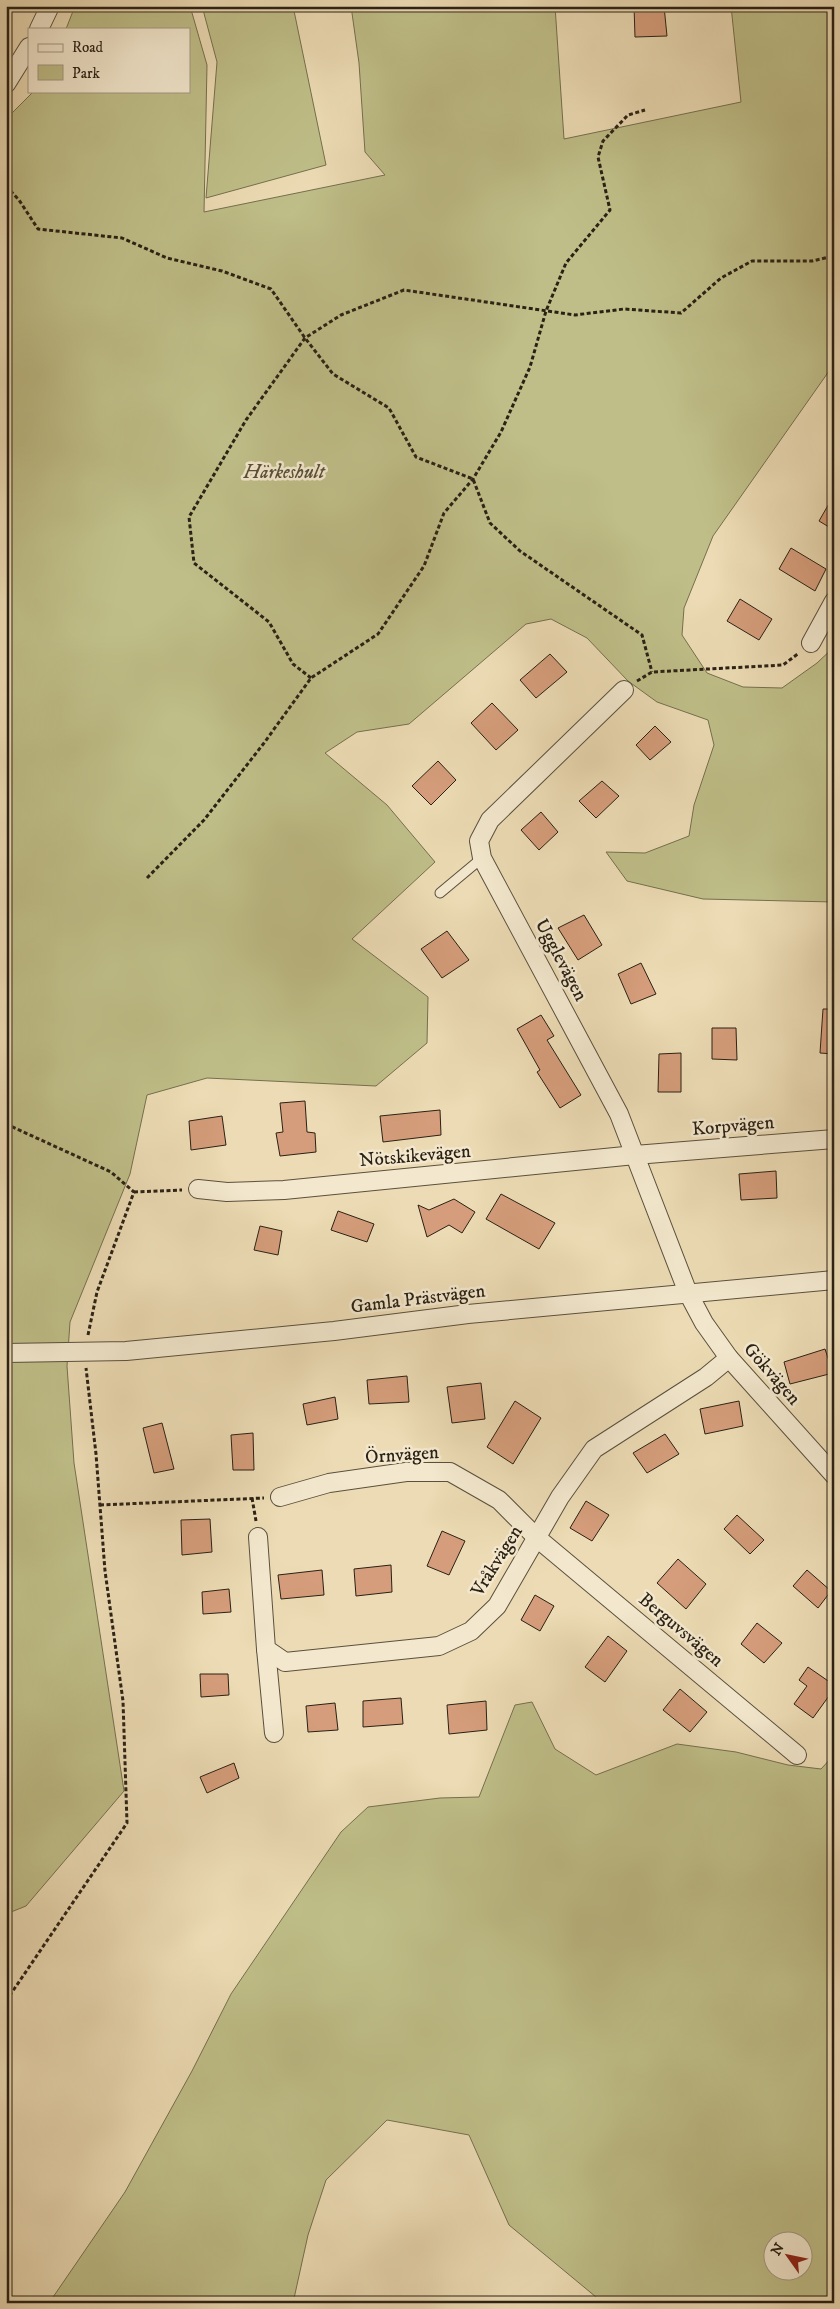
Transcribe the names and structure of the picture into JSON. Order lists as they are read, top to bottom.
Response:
{
  "streets": {
    "street": [
      "Ugglevägen",
      "Korpvägen",
      "Nötskikevägen",
      "Gamla Prästvägen",
      "Gökvägen",
      "Örnvägen",
      "Vråkvägen",
      "Berguvsvägen"
    ]
  },
  "crossings": [
    ["Ugglevägen", "Korpvägen"],
    ["Ugglevägen", "Nötskikevägen"],
    ["Ugglevägen", "Gamla Prästvägen"],
    ["Ugglevägen", "Gökvägen"],
    ["Korpvägen", "Nötskikevägen"],
    ["Gamla Prästvägen", "Gökvägen"],
    ["Gökvägen", "Vråkvägen"],
    ["Örnvägen", "Vråkvägen"],
    ["Örnvägen", "Berguvsvägen"],
    ["Vråkvägen", "Berguvsvägen"]
  ],
  "parks": ["Härkeshult"],
  "legend": ["Road", "Park"],
  "north": "top left"
}
